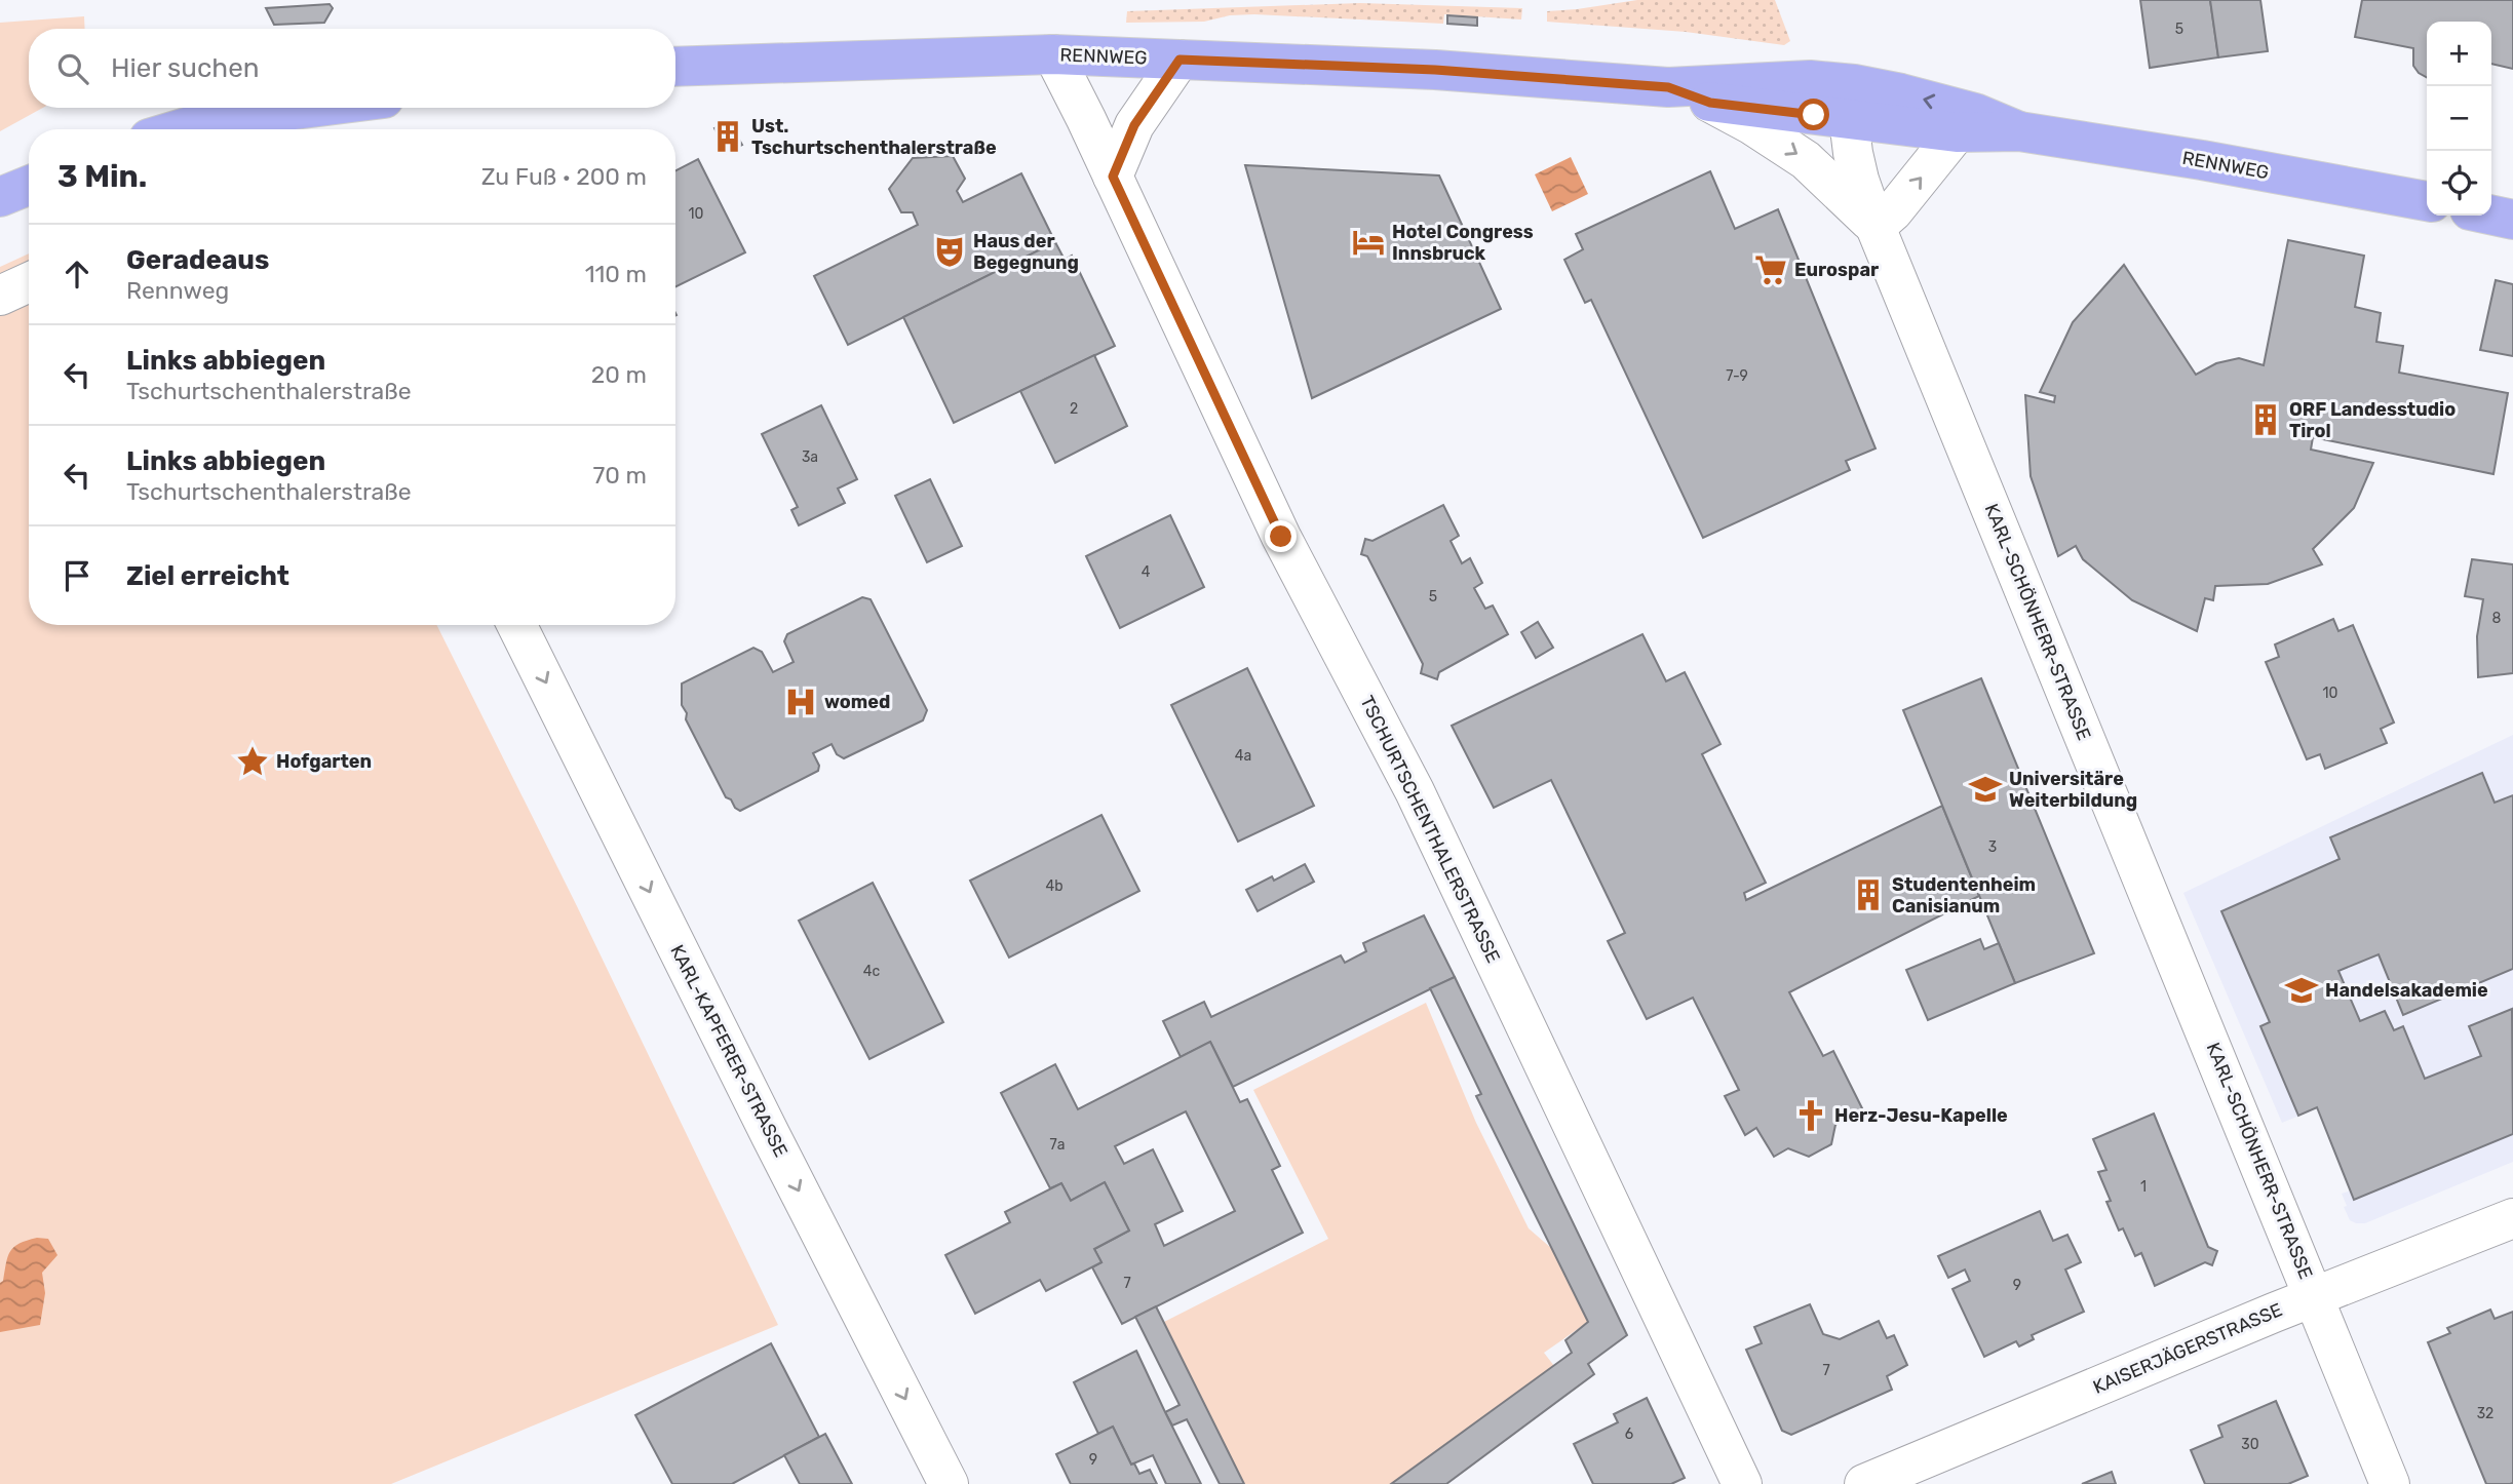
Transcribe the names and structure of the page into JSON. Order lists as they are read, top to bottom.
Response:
{
  "streets": {
    "main road": ["RENNWEG"],
    "street": [
      "KARL-SCHÖNHERR-STRASSE",
      "TSCHURTSCHENTHALERSTRASSE",
      "KARL-KAPFERER-STRASSE",
      "KAISERJÄGERSTRASSE"
    ]
  },
  "crossings": [
    ["RENNWEG", "KARL-SCHÖNHERR-STRASSE"],
    ["RENNWEG", "TSCHURTSCHENTHALERSTRASSE"],
    ["KARL-SCHÖNHERR-STRASSE", "KAISERJÄGERSTRASSE"]
  ],
  "one_way": ["KARL-KAPFERER-STRASSE"],
  "places": {
    "building": ["Ust. Tschurtschenthalerstraße", "ORF Landesstudio Tirol", "Studentenheim Canisianum"],
    "hotel": ["Hotel Congress Innsbruck"],
    "theatre": ["Haus der Begegnung"],
    "supermarket": ["Eurospar"],
    "hospital": ["womed"],
    "place": ["Hofgarten"],
    "school or university": ["Universitäre Weiterbildung", "Handelsakademie"],
    "church": ["Herz-Jesu-Kapelle"]
  },
  "house_numbers": [
    "5",
    "10",
    "7-9",
    "2",
    "3a",
    "4",
    "5",
    "8",
    "10",
    "4a",
    "3",
    "4b",
    "4c",
    "7a",
    "1",
    "7",
    "9",
    "7",
    "32",
    "6",
    "30",
    "9"
  ],
  "page": {
    "map_buttons": ["+", "−"],
    "search": "Hier suchen",
    "heading": ["3 Min.", "Zu Fuß · 200 m"],
    "list": [
      ["Geradeaus", "Rennweg", "110 m"],
      ["Links abbiegen", "Tschurtschenthalerstraße", "20 m"],
      ["Links abbiegen", "Tschurtschenthalerstraße", "70 m"],
      "Ziel erreicht"
    ]
  }
}
